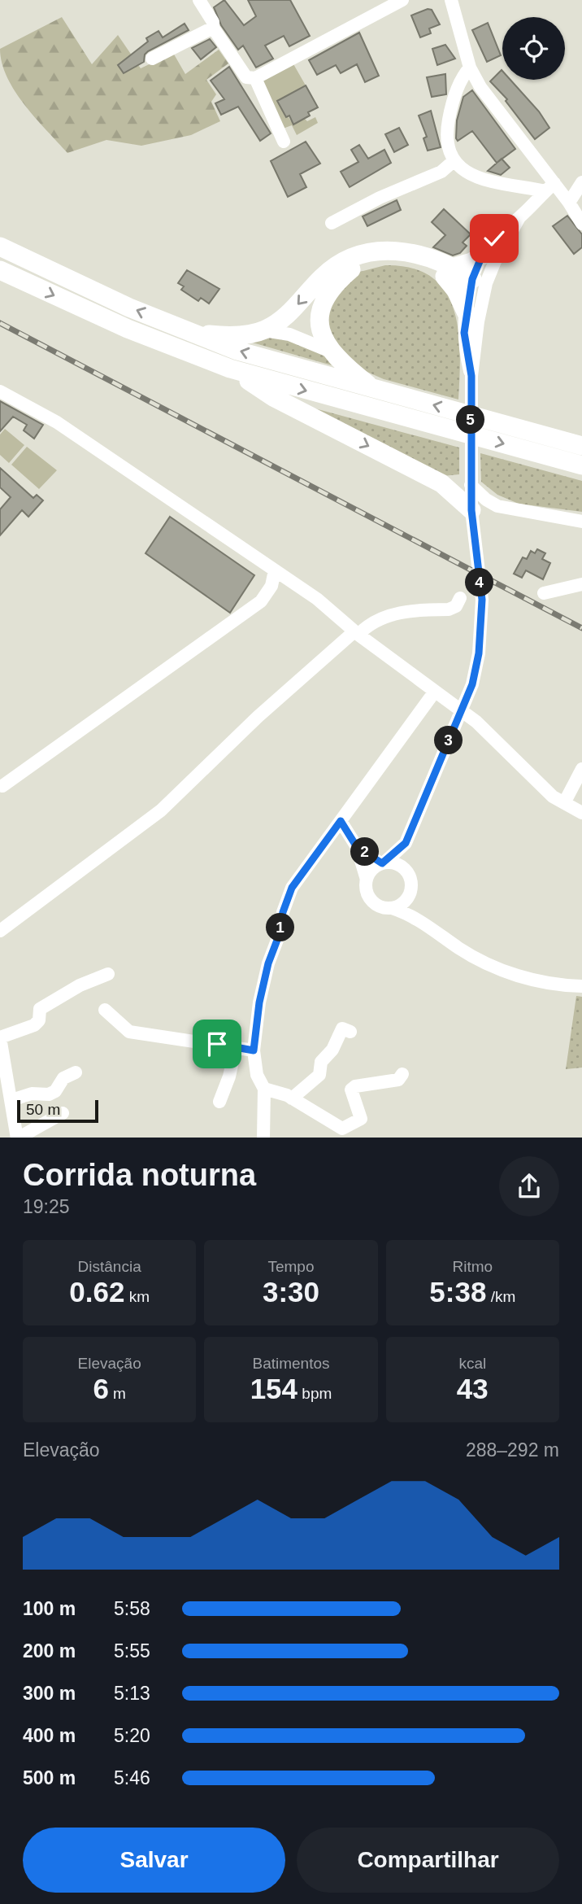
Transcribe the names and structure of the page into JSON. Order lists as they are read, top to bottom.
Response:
{
  "scale_bar": "50 m",
  "page": {
    "pins": [
      "5",
      "4",
      "3",
      "2",
      "1"
    ],
    "scale": "50 m",
    "heading": ["Corrida noturna", "19:25"],
    "stats": [
      ["Distância", "0.62 km"],
      ["Tempo", "3:30"],
      ["Ritmo", "5:38 /km"],
      ["Elevação", "6 m"],
      ["Batimentos", "154 bpm"],
      ["kcal", "43"]
    ],
    "chart": ["Elevação", "288–292 m"],
    "list": [
      {
        "name": "100 m",
        "note": "5:58"
      },
      {
        "name": "200 m",
        "note": "5:55"
      },
      {
        "name": "300 m",
        "note": "5:13"
      },
      {
        "name": "400 m",
        "note": "5:20"
      },
      {
        "name": "500 m",
        "note": "5:46"
      }
    ],
    "buttons": ["Salvar", "Compartilhar"]
  }
}
